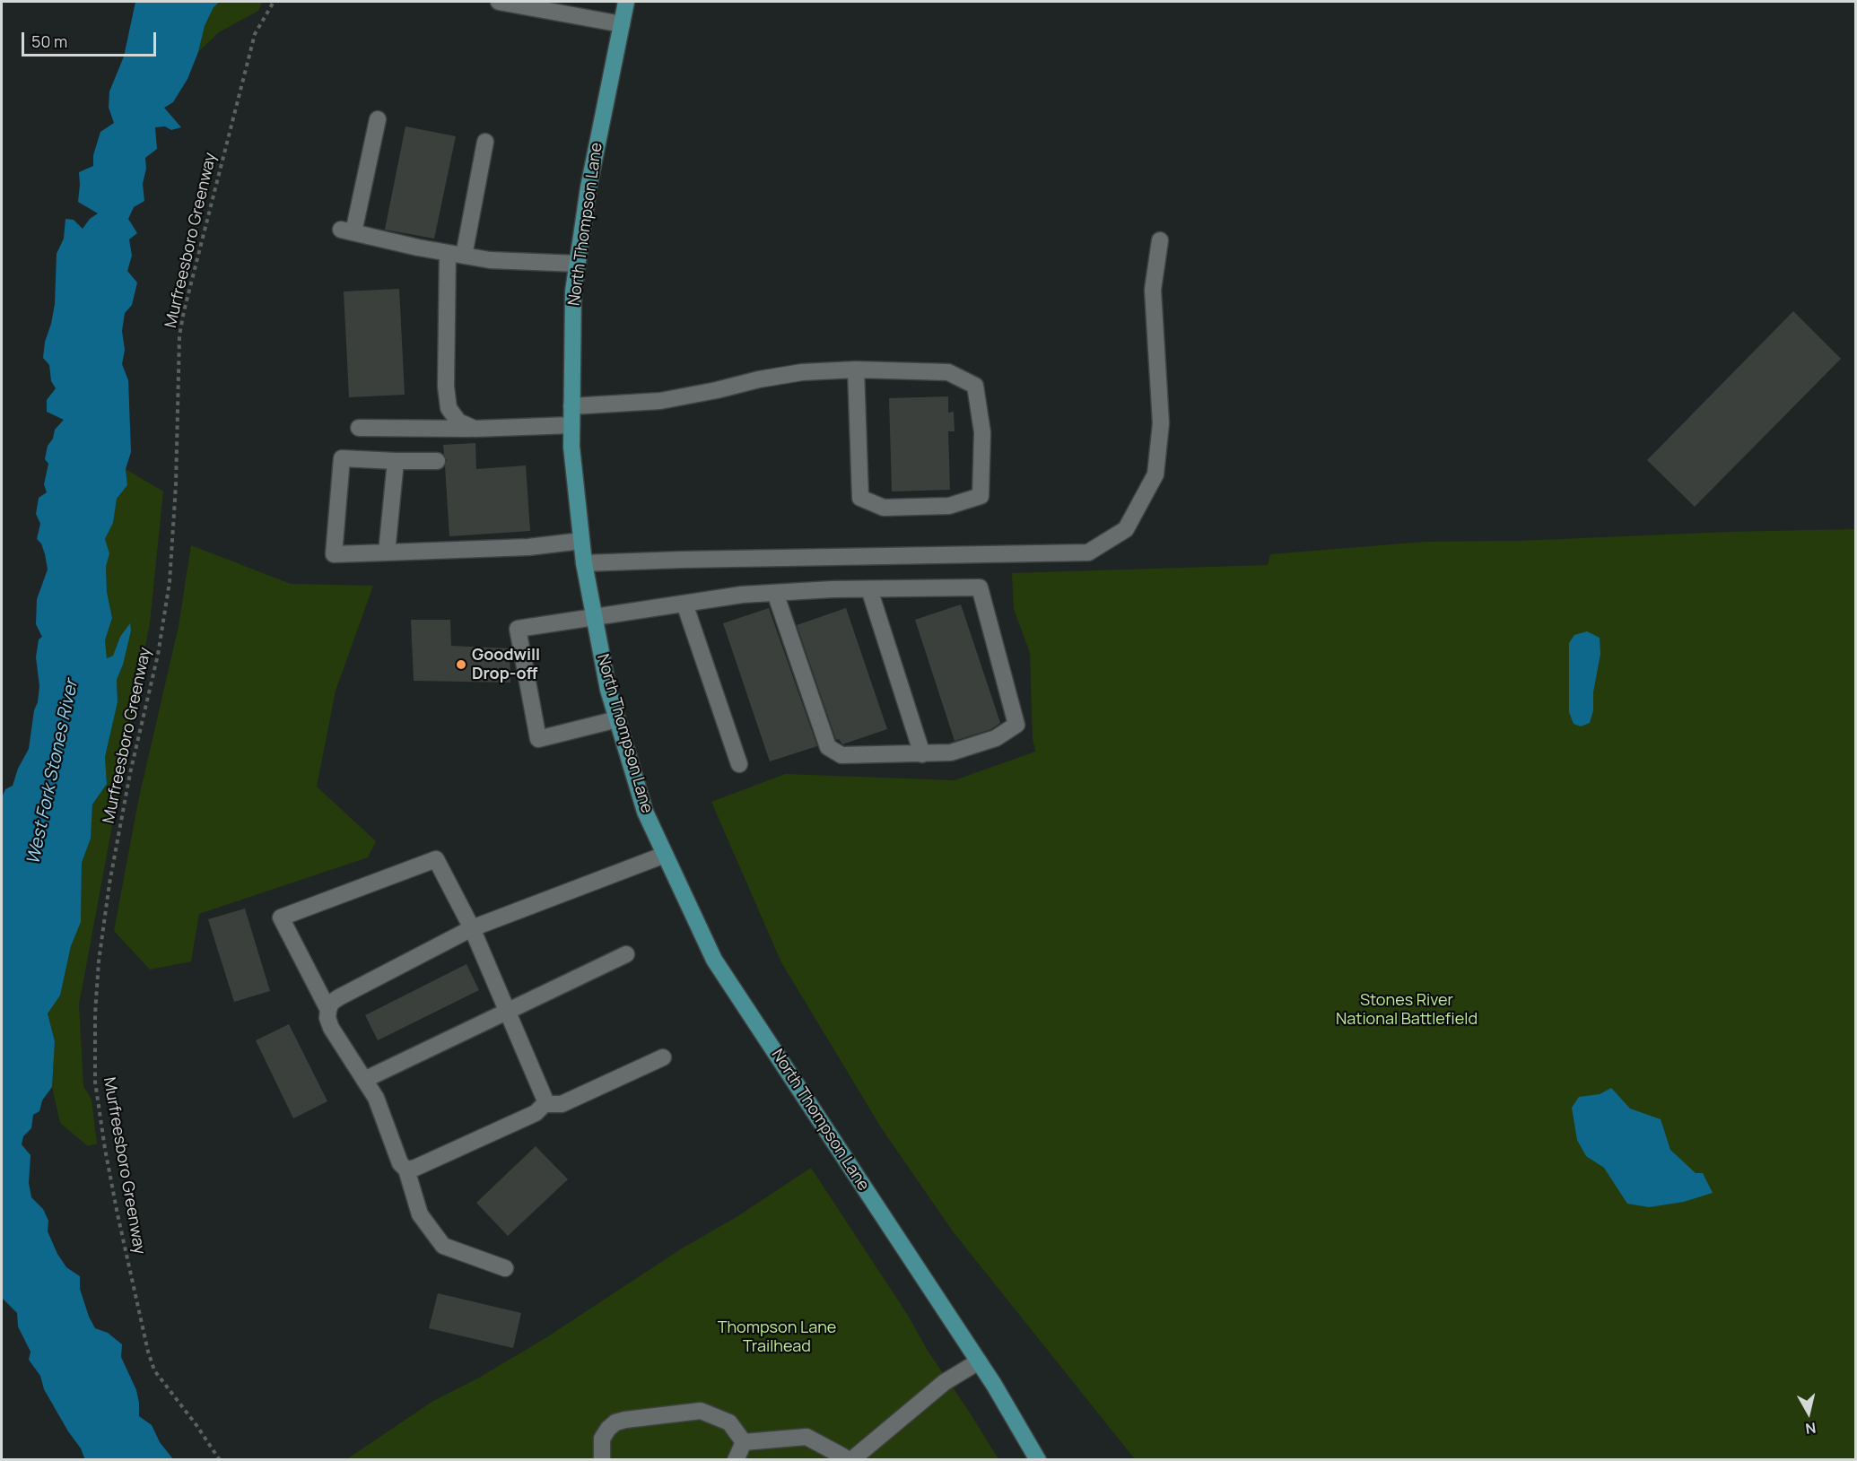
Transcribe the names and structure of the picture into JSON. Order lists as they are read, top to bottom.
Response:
{
  "streets": {
    "main road": ["North Thompson Lane"],
    "path": ["Murfreesboro Greenway"]
  },
  "water": ["West Fork Stones River"],
  "parks": ["Stones River National Battlefield", "Thompson Lane Trailhead"],
  "places": ["Goodwill Drop-off"],
  "scale_bar": "50 m",
  "north": "bottom"
}
